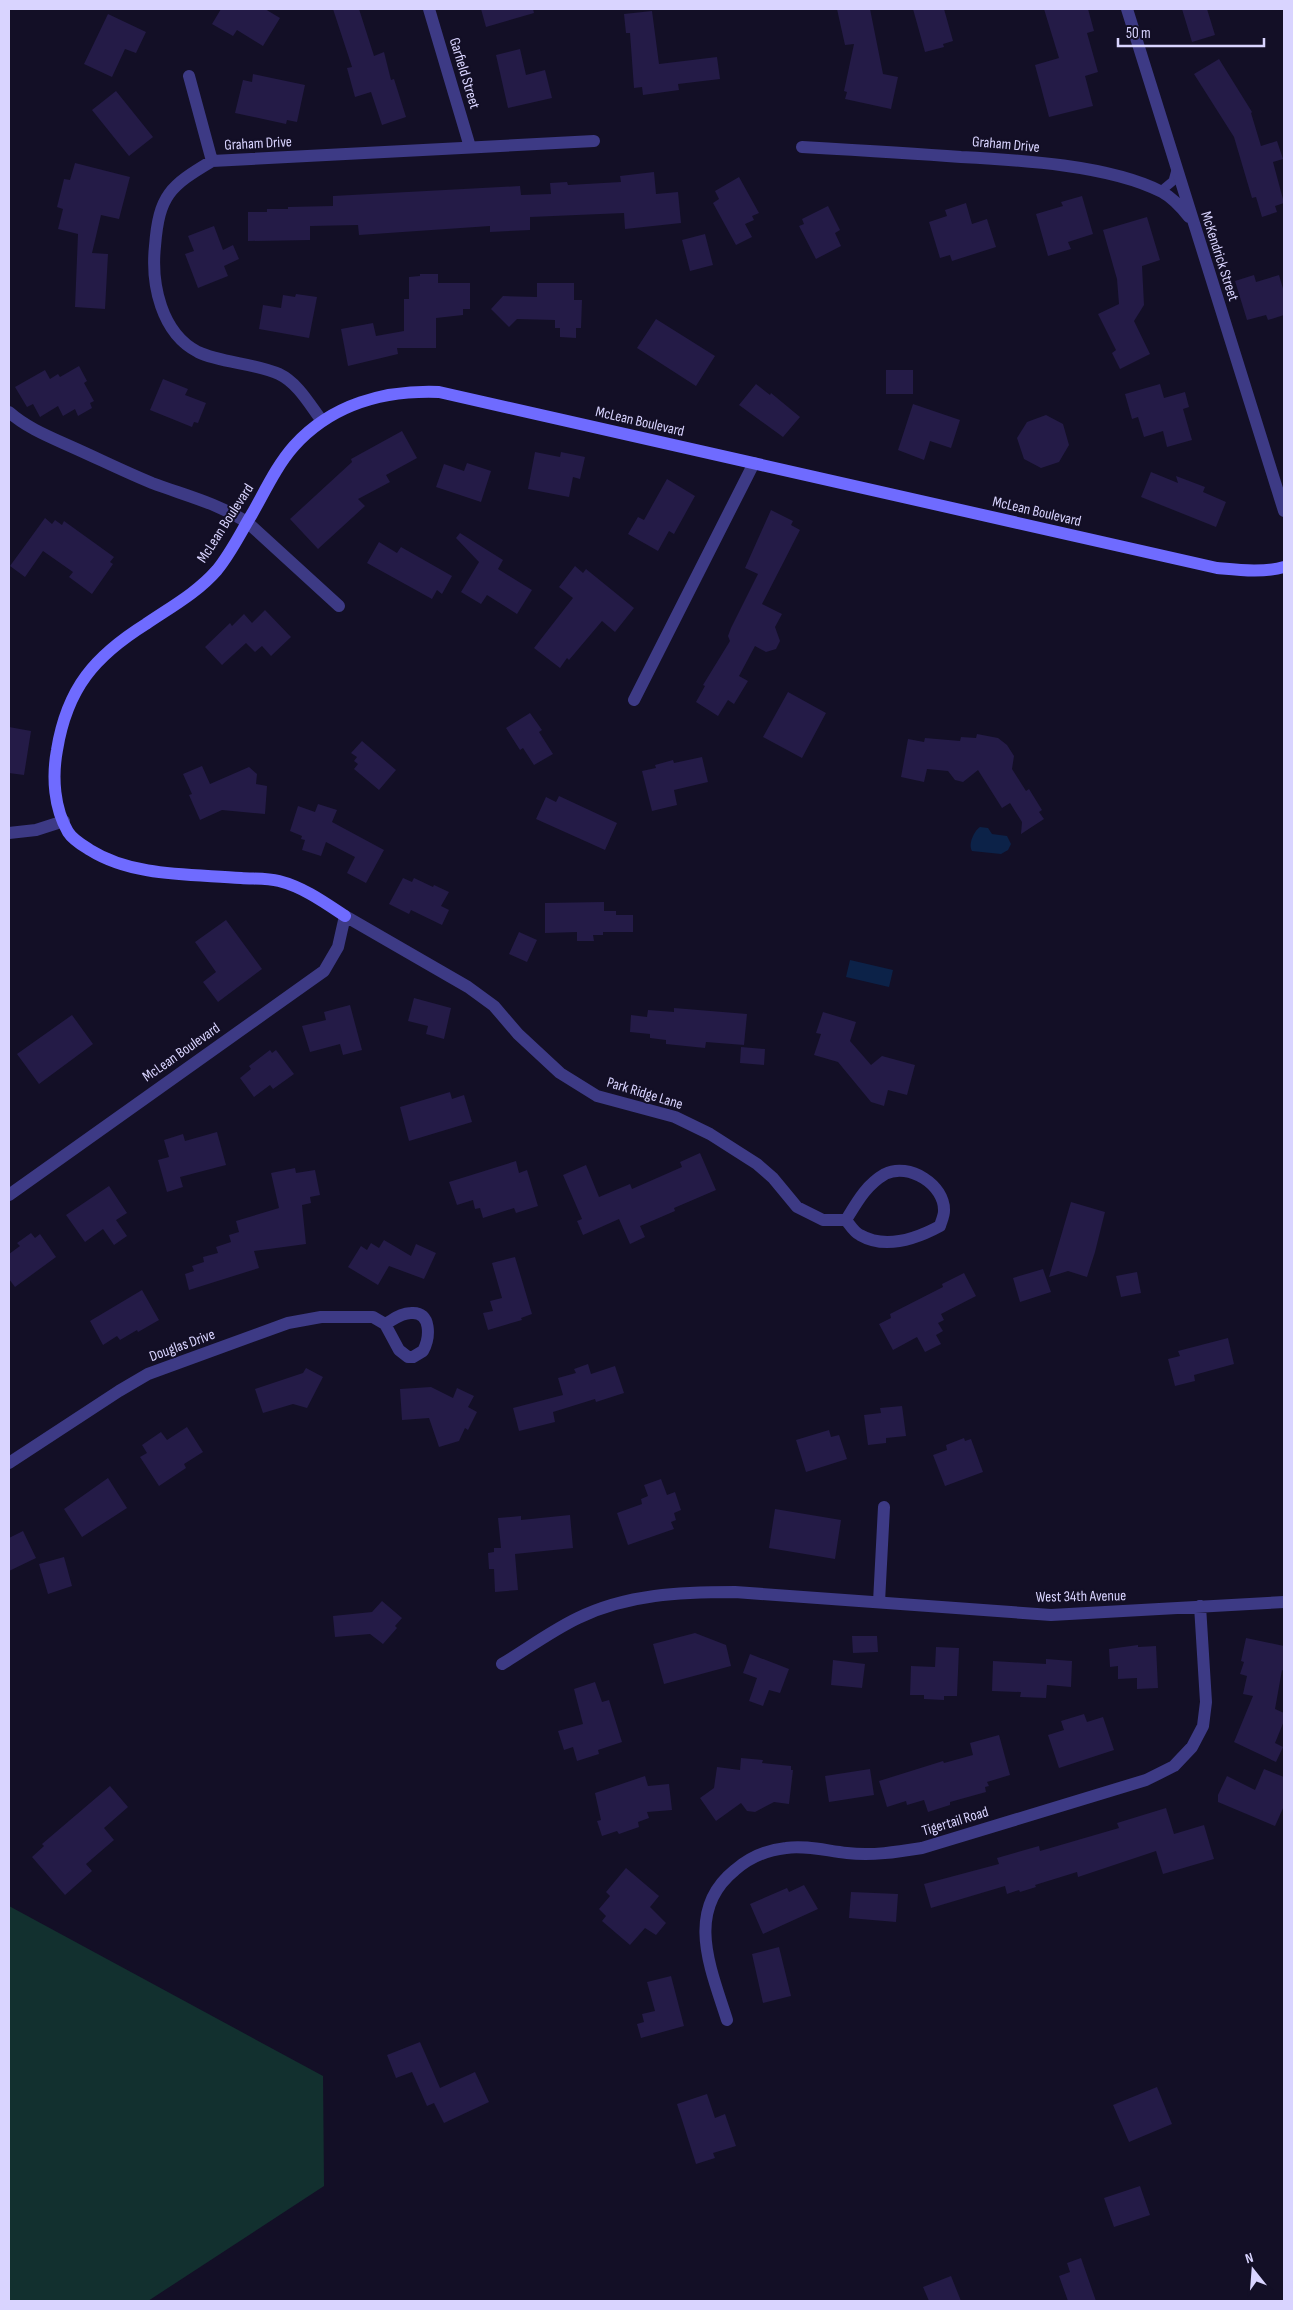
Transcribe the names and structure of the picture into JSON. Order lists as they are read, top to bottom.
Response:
{
  "streets": {
    "street": [
      "Garfield Street",
      "Graham Drive",
      "McKendrick Street",
      "McLean Boulevard",
      "Park Ridge Lane",
      "Douglas Drive",
      "West 34th Avenue",
      "Tigertail Road"
    ]
  },
  "crossings": [
    ["Garfield Street", "Graham Drive"],
    ["Graham Drive", "McKendrick Street"],
    ["Graham Drive", "McLean Boulevard"],
    ["McLean Boulevard", "Park Ridge Lane"],
    ["West 34th Avenue", "Tigertail Road"]
  ],
  "scale_bar": "50 m",
  "north": "top"
}
